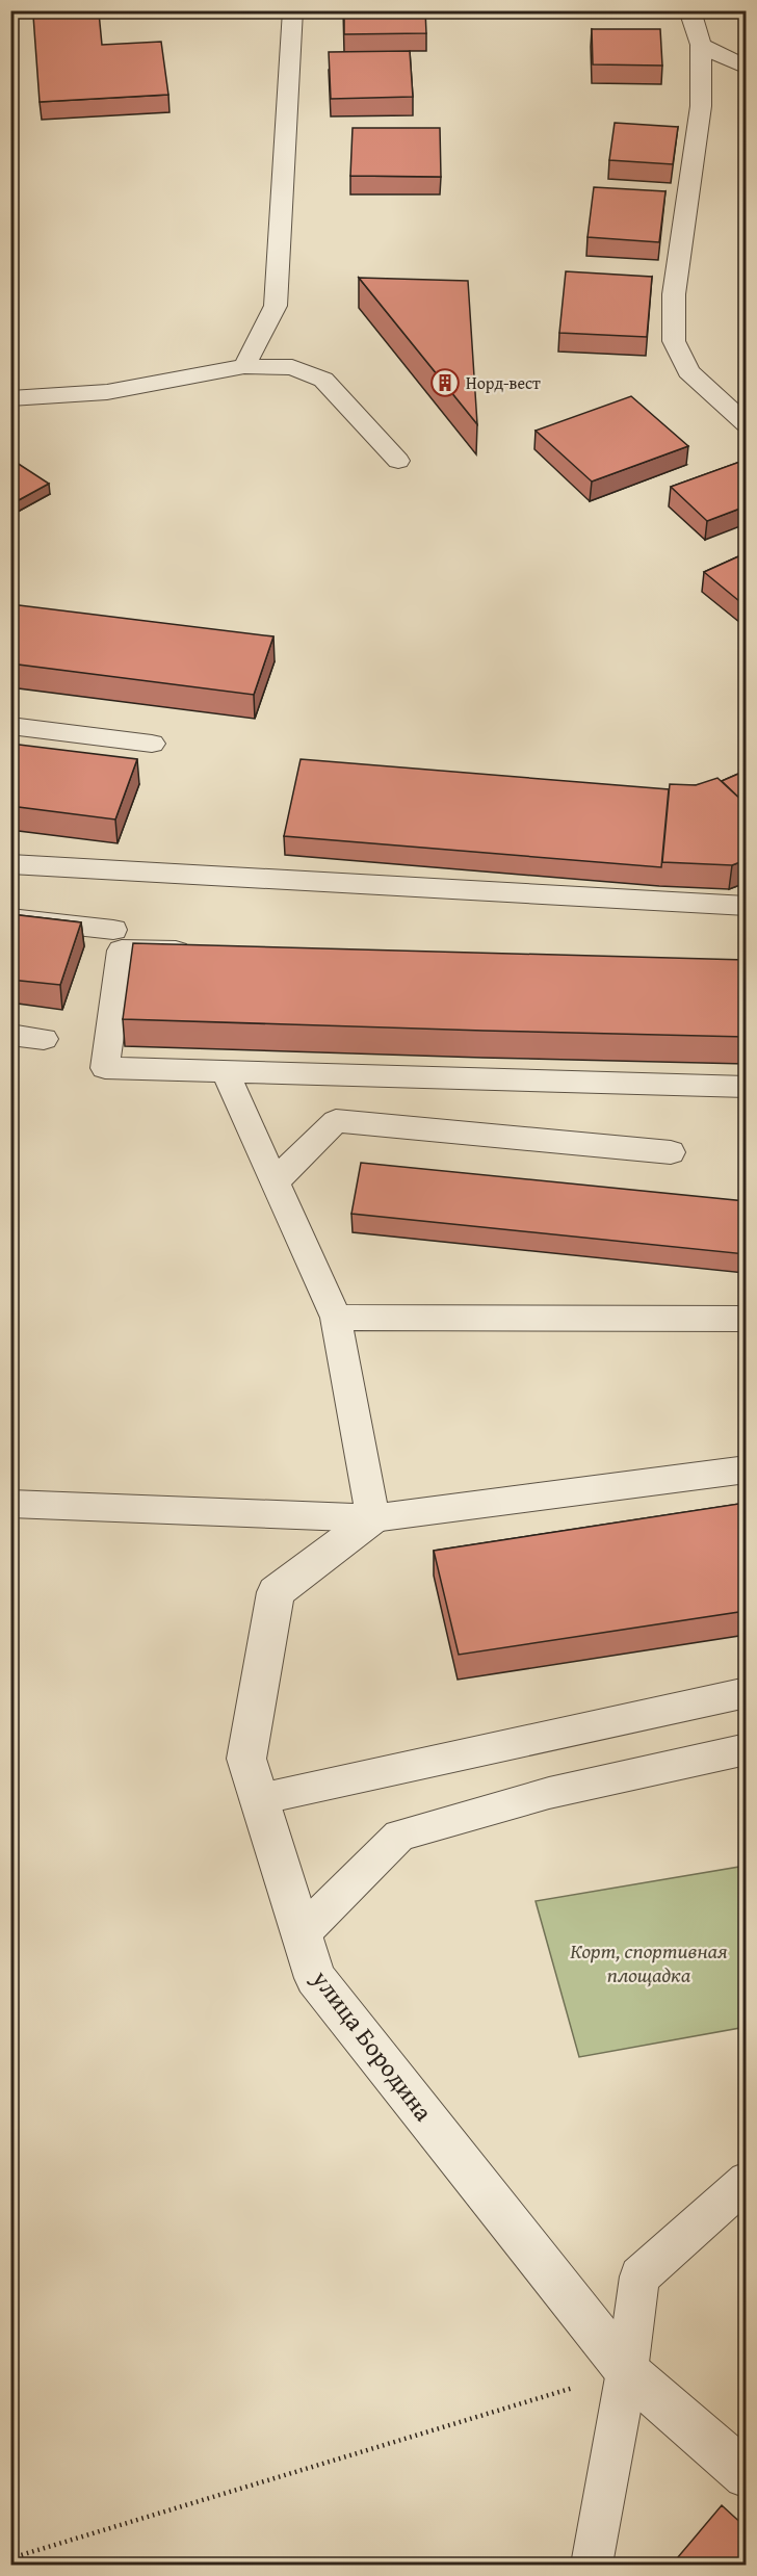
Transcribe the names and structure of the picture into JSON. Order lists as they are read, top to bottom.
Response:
{
  "streets": {
    "street": ["улица Бородина"]
  },
  "parks": ["Корт, спортивная площадка"],
  "places": {
    "building": ["Норд-вест"]
  }
}
